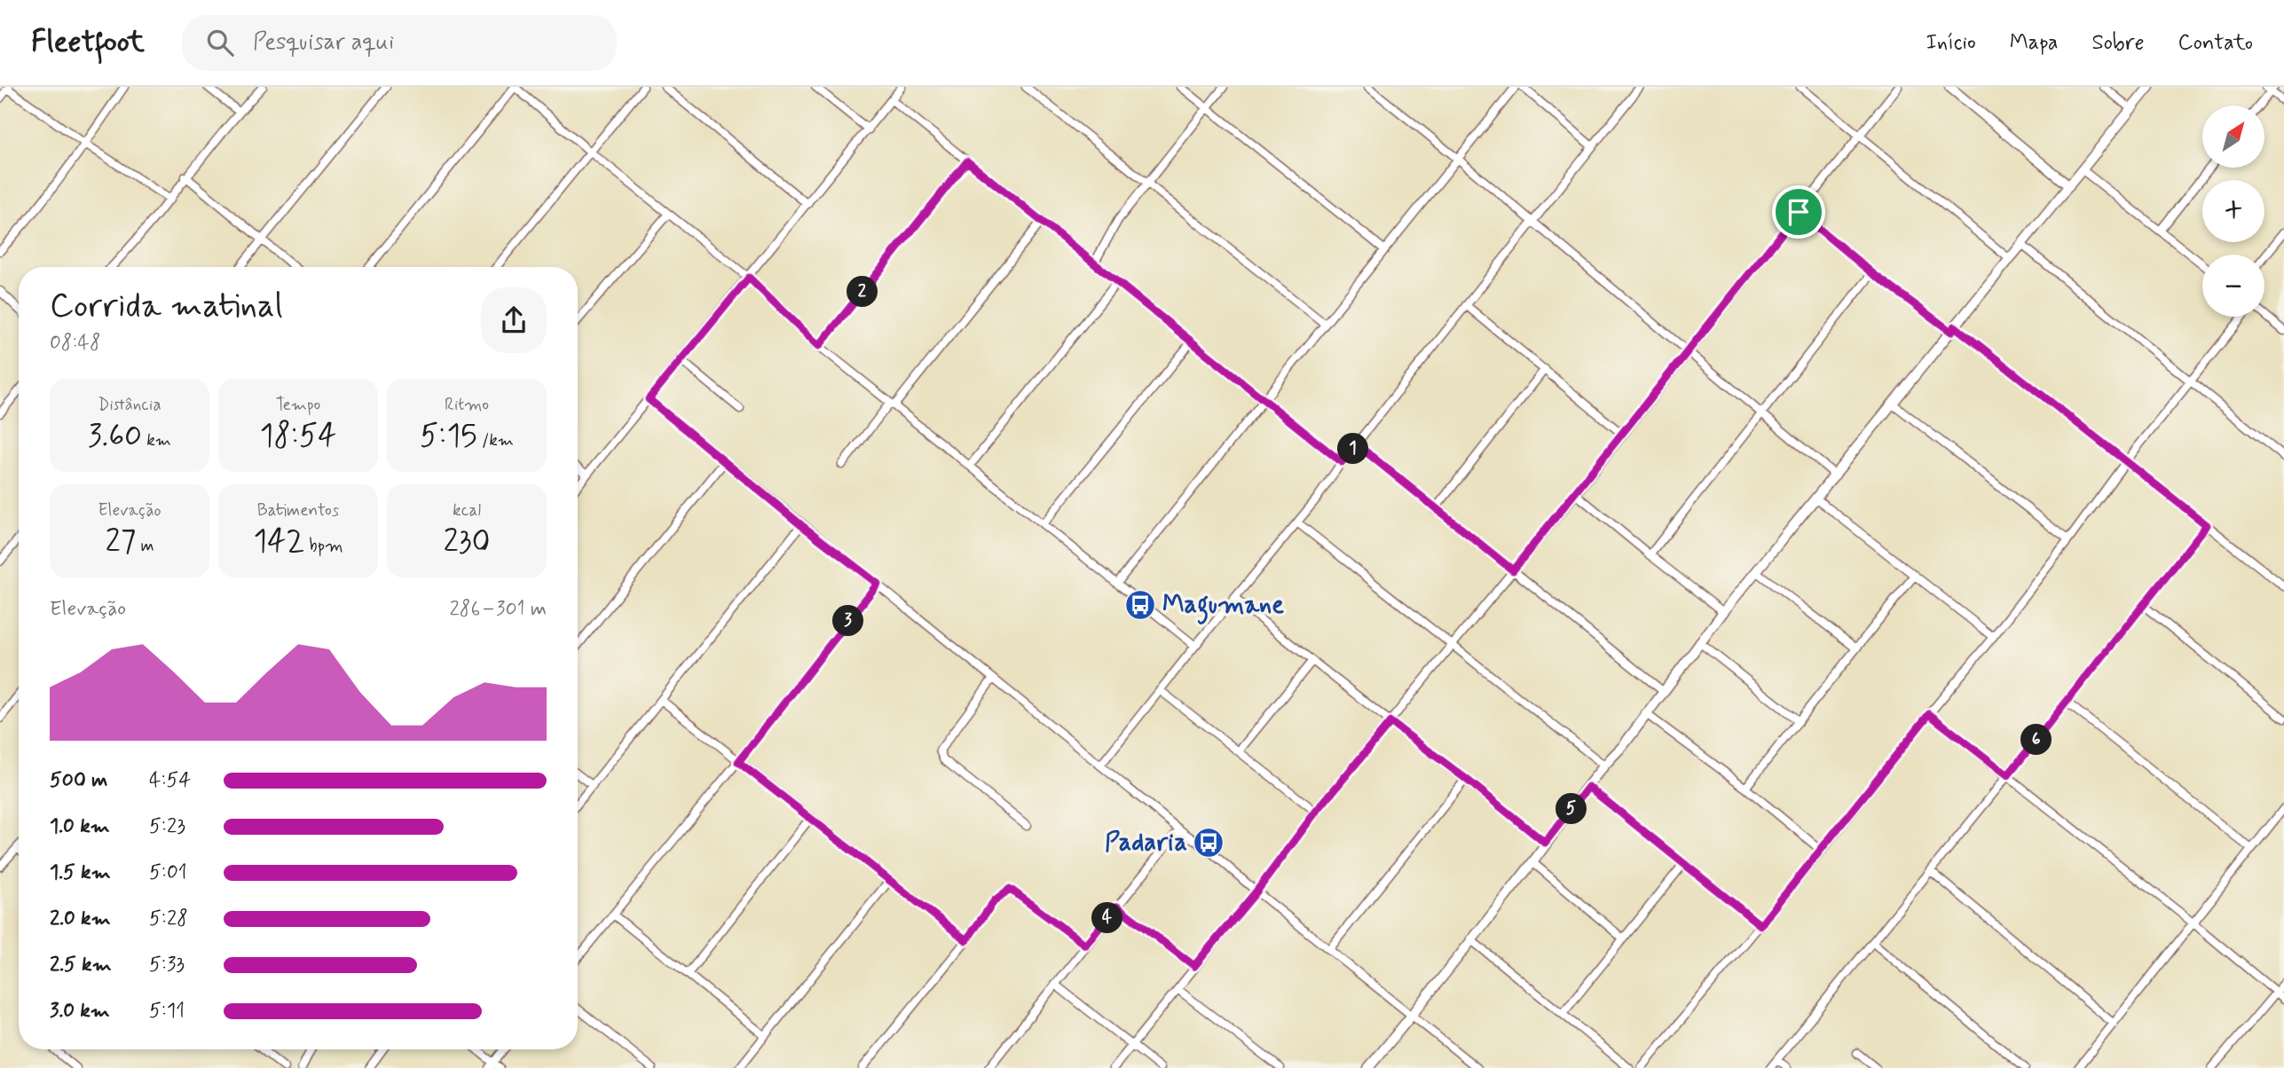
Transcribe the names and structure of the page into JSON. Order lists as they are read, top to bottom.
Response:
{
  "places": {
    "bus stop": ["Magumane", "Padaria"]
  },
  "north": "top right",
  "page": {
    "header": "Fleetfoot",
    "search": "Pesquisar aqui",
    "nav": [
      "Início",
      "Mapa",
      "Sobre",
      "Contato"
    ],
    "map_buttons": ["+", "−"],
    "heading": ["Corrida matinal", "08:48"],
    "pins": [
      "2",
      "1",
      "3",
      "6",
      "5",
      "4"
    ],
    "stats": [
      ["Distância", "3.60 km"],
      ["Tempo", "18:54"],
      ["Ritmo", "5:15 /km"],
      ["Elevação", "27 m"],
      ["Batimentos", "142 bpm"],
      ["kcal", "230"]
    ],
    "chart": ["Elevação", "286–301 m"],
    "list": [
      {
        "name": "500 m",
        "note": "4:54"
      },
      {
        "name": "1.0 km",
        "note": "5:23"
      },
      {
        "name": "1.5 km",
        "note": "5:01"
      },
      {
        "name": "2.0 km",
        "note": "5:28"
      },
      {
        "name": "2.5 km",
        "note": "5:33"
      },
      {
        "name": "3.0 km",
        "note": "5:11"
      }
    ]
  }
}
